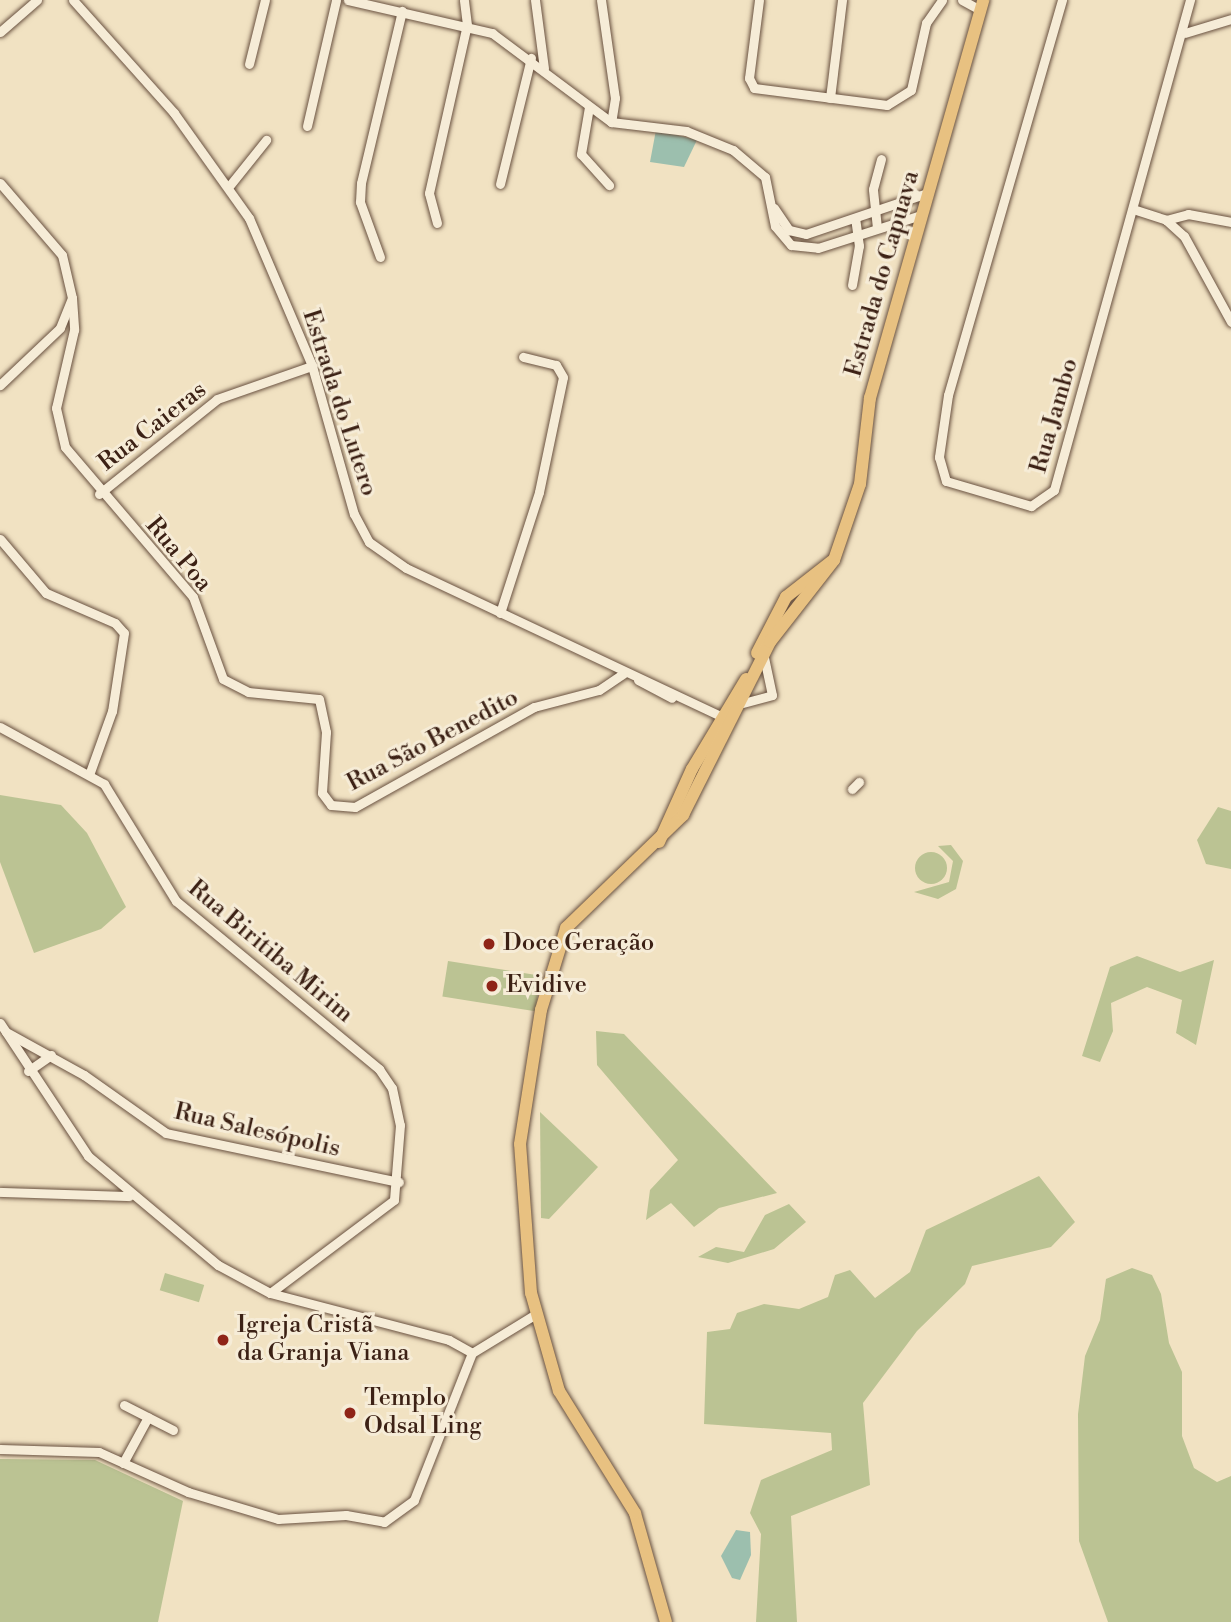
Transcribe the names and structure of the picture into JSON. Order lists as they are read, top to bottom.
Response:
{
  "streets": {
    "main road": ["Estrada do Capuava"],
    "street": [
      "Estrada do Lutero",
      "Rua Jambo",
      "Rua Caieras",
      "Rua Poa",
      "Rua São Benedito",
      "Rua Biritiba Mirim",
      "Rua Salesópolis"
    ]
  },
  "crossings": [
    ["Estrada do Capuava", "Estrada do Lutero"],
    ["Estrada do Lutero", "Rua Caieras"],
    ["Estrada do Lutero", "Rua São Benedito"],
    ["Rua Caieras", "Rua Poa"],
    ["Rua Poa", "Rua São Benedito"],
    ["Rua Biritiba Mirim", "Rua Salesópolis"]
  ],
  "places": [
    "Doce Geração",
    "Evidive",
    "Igreja Cristã da Granja Viana",
    "Templo Odsal Ling"
  ]
}
